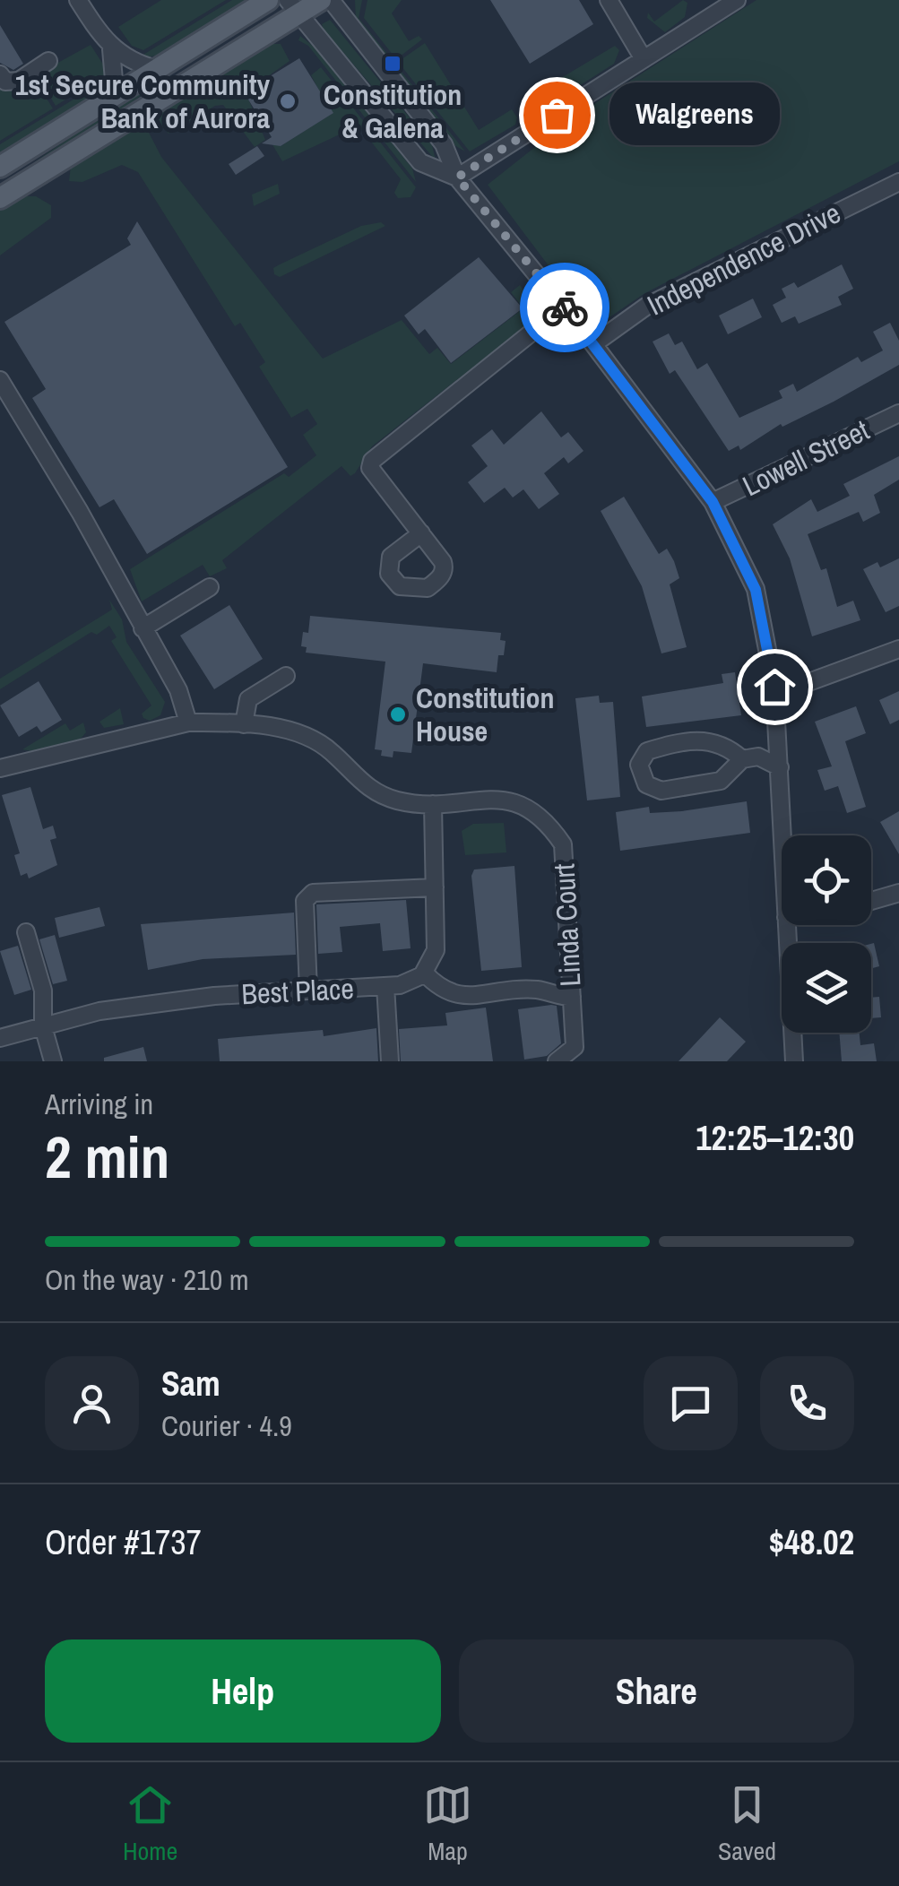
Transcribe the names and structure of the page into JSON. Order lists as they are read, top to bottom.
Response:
{
  "streets": {
    "street": [
      "Independence Drive",
      "Lowell Street",
      "Linda Court",
      "Best Place"
    ]
  },
  "places": {
    "transit": ["Constitution & Galena"],
    "other": ["1st Secure Community Bank of Aurora", "Walgreens", "Constitution House"]
  },
  "page": {
    "bubble": "Walgreens",
    "heading": ["2 min", "Arriving in", "12:25–12:30"],
    "panel": [
      "Sam",
      "Courier · 4.9",
      "Order #1737",
      "$48.02"
    ],
    "bar": "On the way · 210 m",
    "buttons": ["Help", "Share"],
    "tabs": ["Home", "Map", "Saved"]
  }
}
